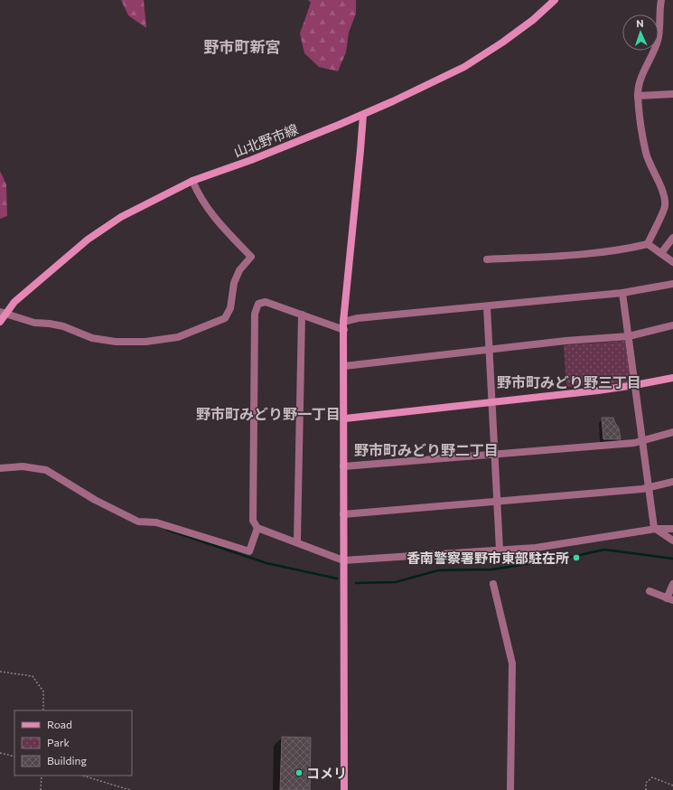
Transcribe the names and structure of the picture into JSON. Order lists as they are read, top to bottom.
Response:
{
  "streets": {
    "street": ["山北野市線"]
  },
  "districts": [
    "野市町新宮",
    "野市町みどり野三丁目",
    "野市町みどり野一丁目",
    "野市町みどり野二丁目"
  ],
  "places": ["香南警察署野市東部駐在所", "コメリ"],
  "legend": ["Road", "Park", "Building"],
  "north": "top"
}
